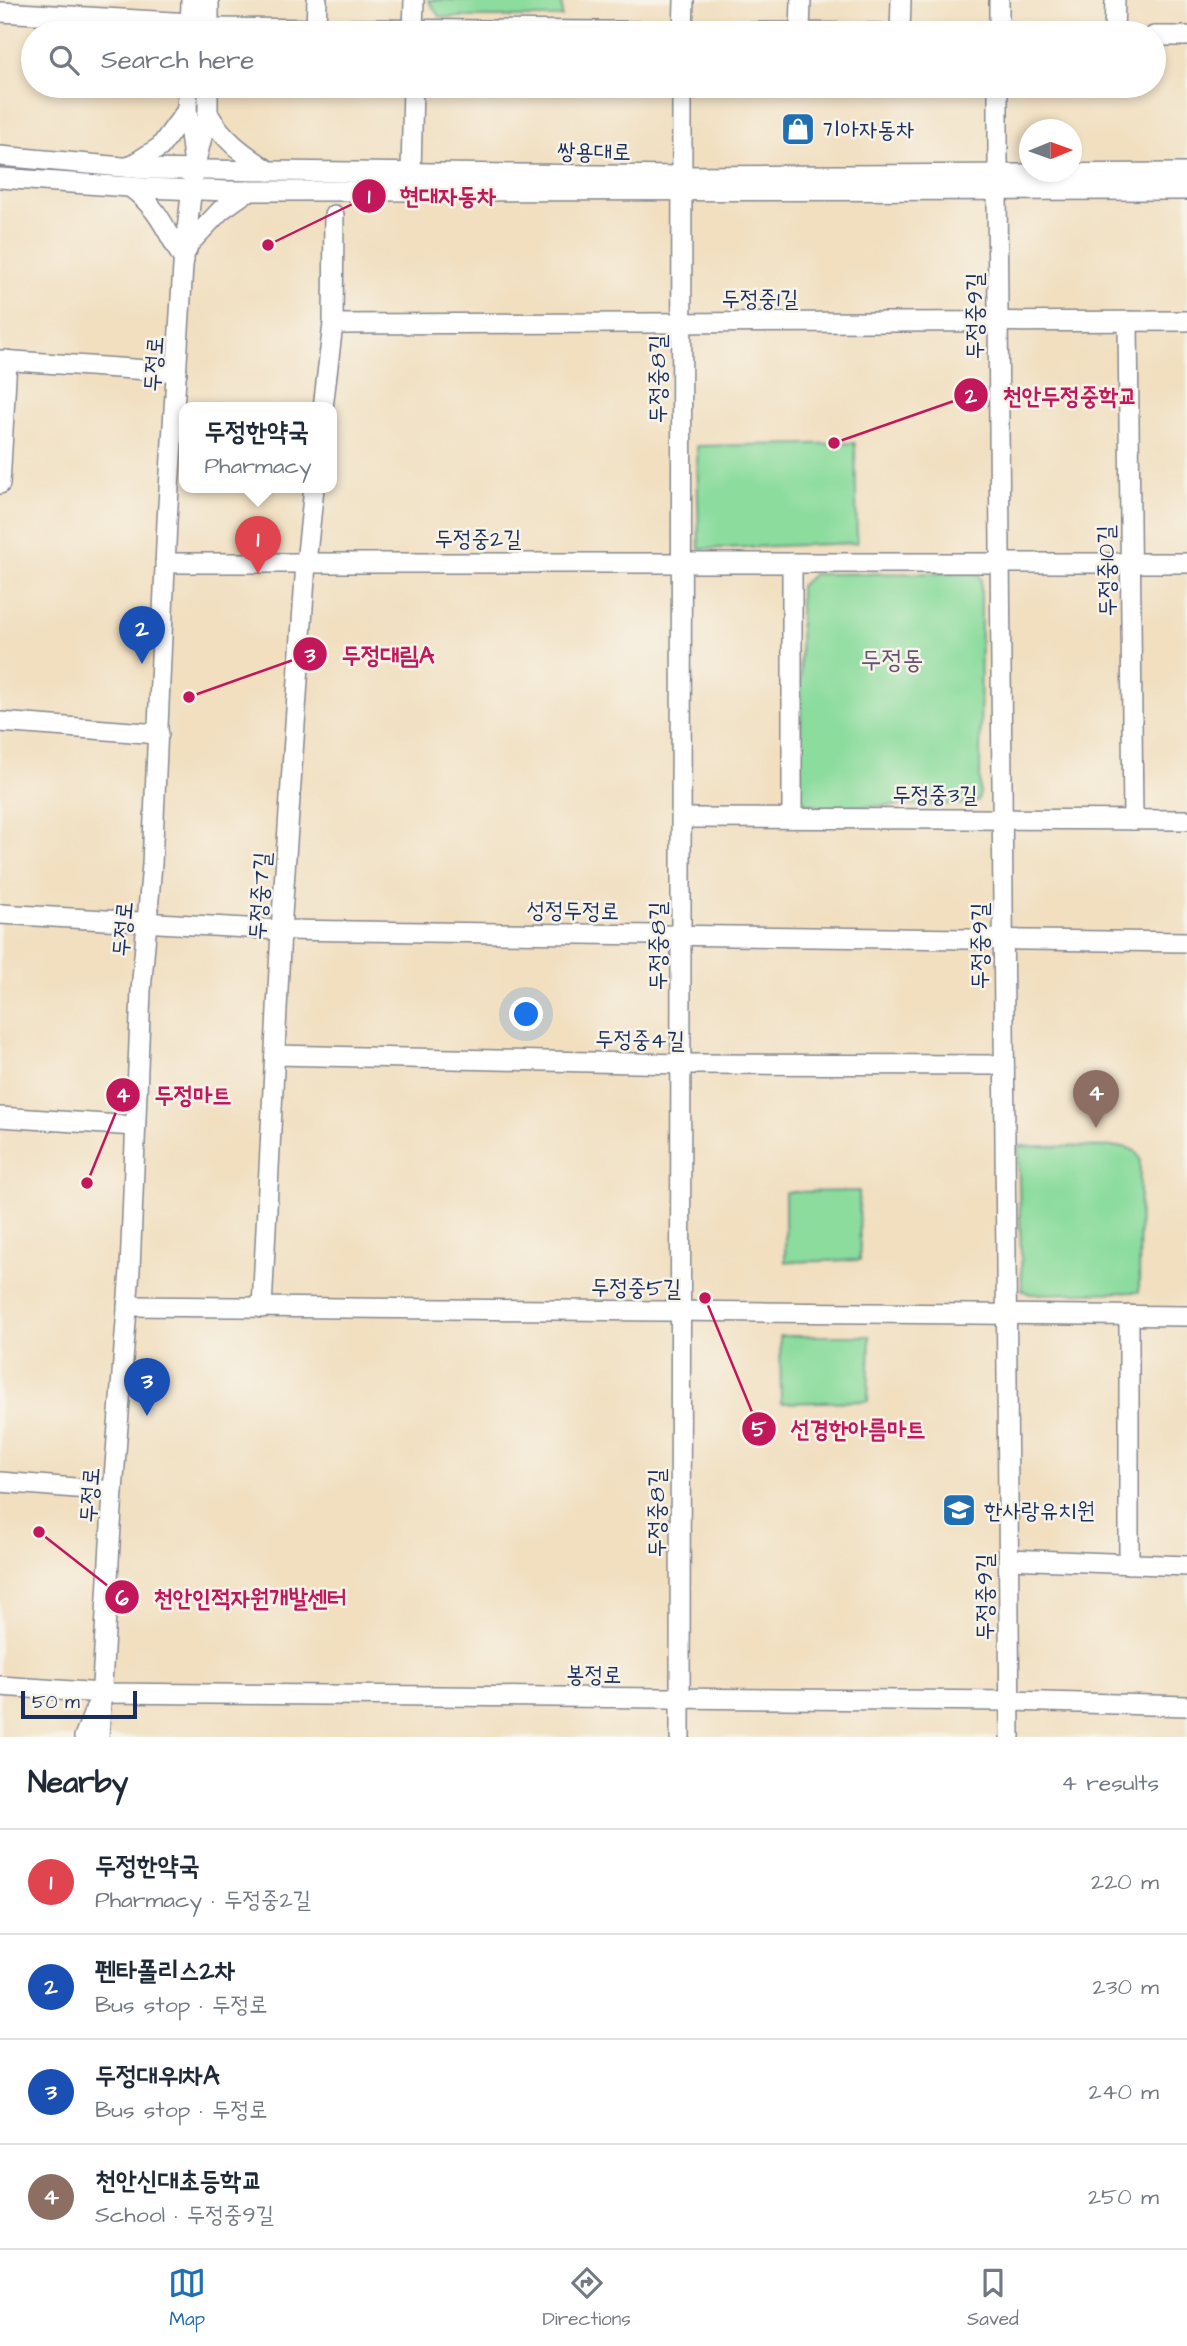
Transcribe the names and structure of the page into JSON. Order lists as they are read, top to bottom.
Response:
{
  "streets": {
    "street": [
      "쌍용대로",
      "두정중1길",
      "두정중9길",
      "두정로",
      "두정중8길",
      "두정중2길",
      "두정중10길",
      "두정중3길",
      "두정중7길",
      "성정두정로",
      "두정중4길",
      "두정중5길",
      "봉정로"
    ]
  },
  "crossings": [
    ["쌍용대로", "두정중9길"],
    ["쌍용대로", "두정로"],
    ["쌍용대로", "두정중8길"],
    ["두정중1길", "두정중9길"],
    ["두정중1길", "두정중8길"],
    ["두정중1길", "두정중10길"],
    ["두정중9길", "두정중2길"],
    ["두정중9길", "두정중3길"],
    ["두정중9길", "성정두정로"],
    ["두정중9길", "두정중4길"],
    ["두정중9길", "두정중5길"],
    ["두정중9길", "봉정로"],
    ["두정로", "두정중2길"],
    ["두정로", "성정두정로"],
    ["두정로", "두정중5길"],
    ["두정로", "봉정로"],
    ["두정중8길", "두정중2길"],
    ["두정중8길", "두정중3길"],
    ["두정중8길", "성정두정로"],
    ["두정중8길", "두정중4길"],
    ["두정중8길", "두정중5길"],
    ["두정중8길", "봉정로"],
    ["두정중2길", "두정중10길"],
    ["두정중2길", "두정중7길"],
    ["두정중10길", "두정중3길"],
    ["두정중7길", "성정두정로"],
    ["두정중7길", "두정중4길"],
    ["두정중7길", "두정중5길"]
  ],
  "districts": ["두정동"],
  "places": {
    "shop": ["기아자동차"],
    "other": [
      "현대자동차",
      "천안두정중학교",
      "두정대림A",
      "두정마트",
      "선경한아름마트",
      "천안인적자원개발센터"
    ],
    "school or university": ["한사랑유치원"]
  },
  "scale_bar": "50 m",
  "north": "right",
  "page": {
    "search": "Search here",
    "popup": ["두정한약국", "Pharmacy"],
    "pins": [
      "1",
      "2",
      "4",
      "3"
    ],
    "scale": "50 m",
    "heading": ["Nearby", "4 results"],
    "list": [
      {
        "mark": "1",
        "name": "두정한약국",
        "note": "Pharmacy · 두정중2길",
        "value": "220 m"
      },
      {
        "mark": "2",
        "name": "펜타폴리스2차",
        "note": "Bus stop · 두정로",
        "value": "230 m"
      },
      {
        "mark": "3",
        "name": "두정대우1차A",
        "note": "Bus stop · 두정로",
        "value": "240 m"
      },
      {
        "mark": "4",
        "name": "천안신대초등학교",
        "note": "School · 두정중9길",
        "value": "250 m"
      }
    ],
    "nav": ["Map", "Directions", "Saved"]
  }
}
